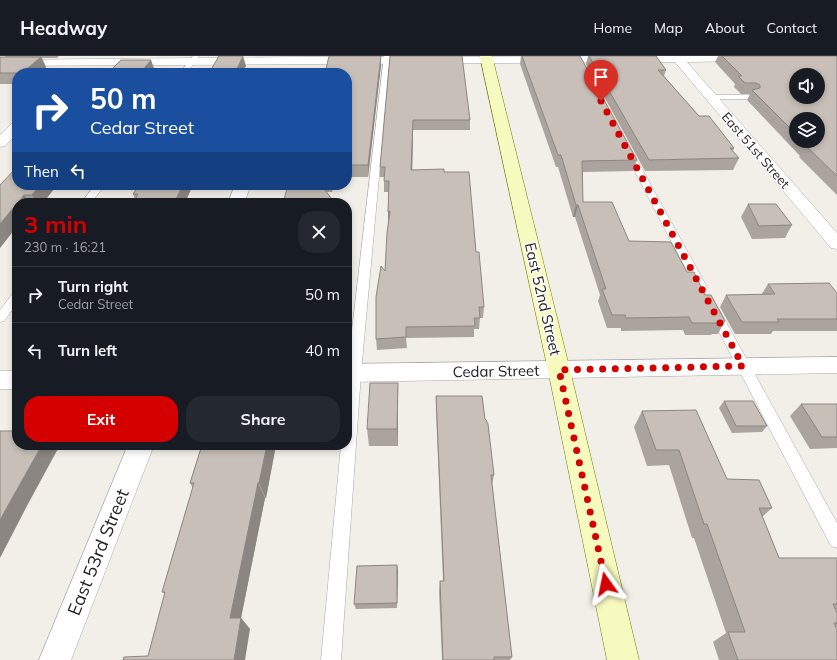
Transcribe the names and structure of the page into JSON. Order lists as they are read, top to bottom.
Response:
{
  "streets": {
    "main road": ["East 52nd Street"],
    "street": ["East 51st Street", "Cedar Street", "East 53rd Street"]
  },
  "crossings": [
    ["East 52nd Street", "Cedar Street"]
  ],
  "page": {
    "header": "Headway",
    "nav": [
      "Home",
      "Map",
      "About",
      "Contact"
    ],
    "turn": ["50 m", "Cedar Street"],
    "then": "Then",
    "heading": ["3 min", "230 m · 16:21"],
    "list": [
      {
        "name": "Turn right",
        "note": "Cedar Street",
        "value": "50 m"
      },
      {
        "name": "Turn left",
        "value": "40 m"
      }
    ],
    "buttons": ["Exit", "Share"]
  }
}
